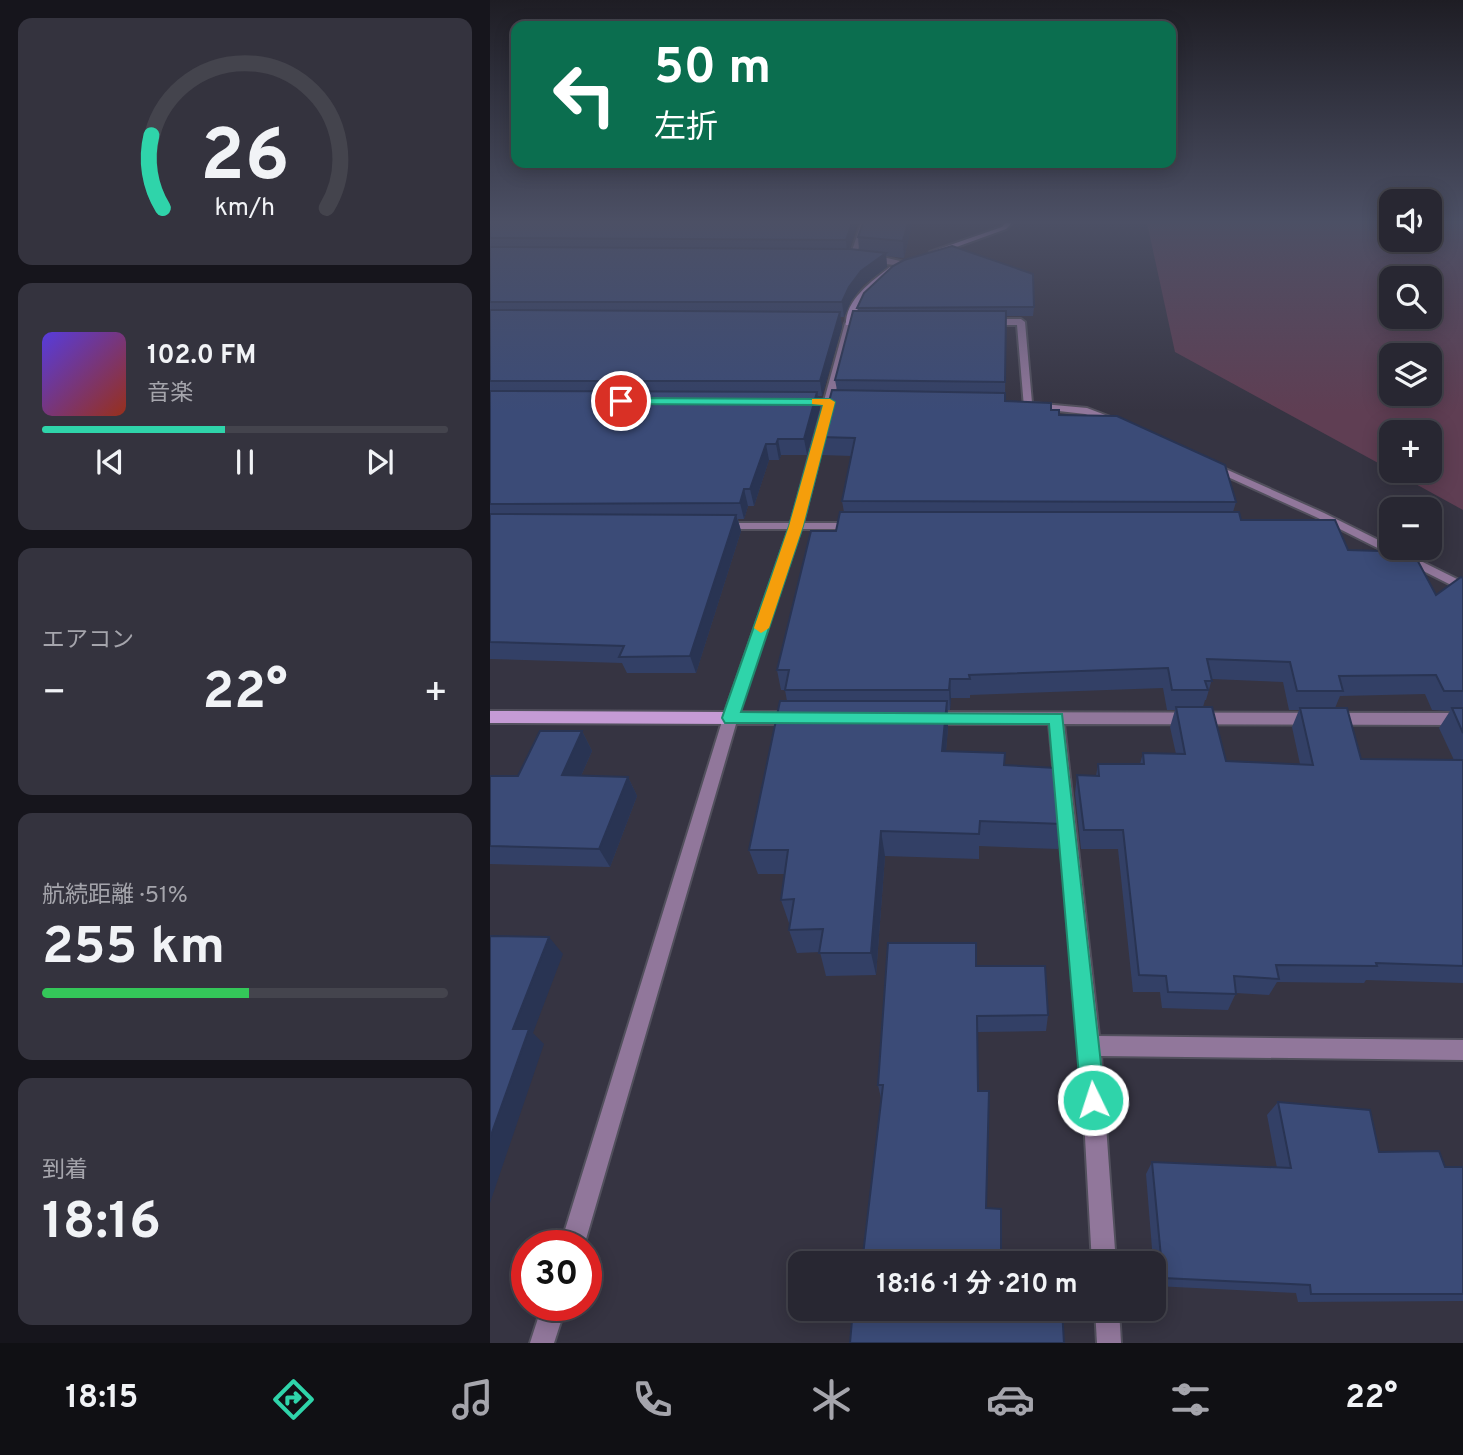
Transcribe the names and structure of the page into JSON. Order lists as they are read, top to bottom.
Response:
{
  "page": {
    "turn": ["50 m", "左折"],
    "map_buttons": ["+", "−"],
    "song": ["102.0 FM", "音楽"],
    "tile": [
      "エアコン",
      ["航続距離 · 51%", "255 km"],
      ["到着", "18:16"]
    ],
    "heat": ["−", "22°", "+"],
    "limit": "30",
    "trip": "18:16 · 1 分 · 210 m",
    "tabs": ["18:15", "22°"],
    "gauge": ["26", "km/h"]
  }
}
